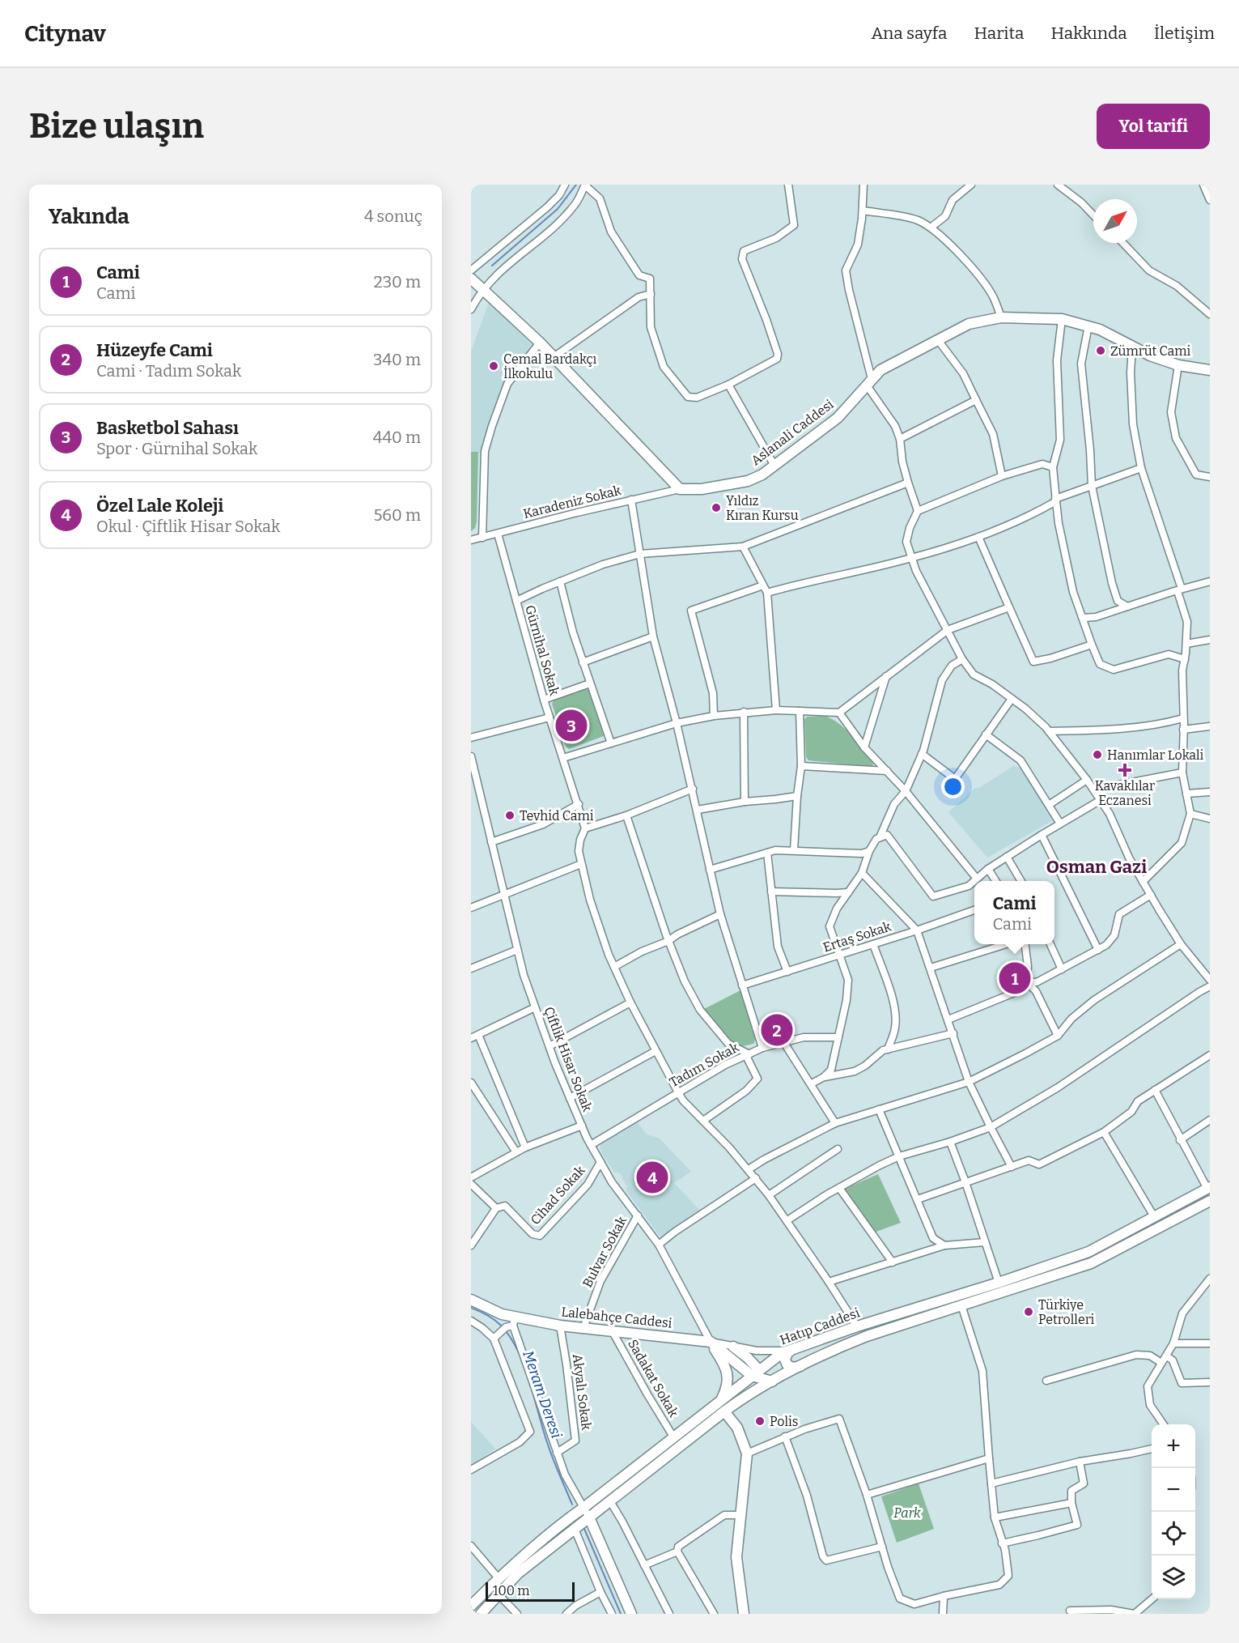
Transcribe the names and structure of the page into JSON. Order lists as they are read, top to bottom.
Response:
{
  "streets": {
    "main road": ["Aslanali Caddesi", "Lalebahçe Caddesi", "Hatıp Caddesi"],
    "street": [
      "Karadeniz Sokak",
      "Gürnihal Sokak",
      "Ertaş Sokak",
      "Çiftlik Hisar Sokak",
      "Tadım Sokak",
      "Cihad Sokak",
      "Bulvar Sokak",
      "Sadakat Sokak",
      "Akyalı Sokak"
    ]
  },
  "crossings": [
    ["Aslanali Caddesi", "Karadeniz Sokak"],
    ["Karadeniz Sokak", "Gürnihal Sokak"],
    ["Çiftlik Hisar Sokak", "Tadım Sokak"],
    ["Çiftlik Hisar Sokak", "Cihad Sokak"],
    ["Çiftlik Hisar Sokak", "Bulvar Sokak"],
    ["Çiftlik Hisar Sokak", "Lalebahçe Caddesi"],
    ["Bulvar Sokak", "Lalebahçe Caddesi"],
    ["Lalebahçe Caddesi", "Sadakat Sokak"],
    ["Lalebahçe Caddesi", "Akyalı Sokak"],
    ["Hatıp Caddesi", "Sadakat Sokak"]
  ],
  "districts": ["Osman Gazi"],
  "water": ["Meram Deresi"],
  "parks": ["Park"],
  "places": {
    "other": [
      "Zümrüt Cami",
      "Cemal Bardakçı İlkokulu",
      "Yıldız Kıran Kursu",
      "Hanımlar Lokali",
      "Tevhid Cami",
      "Türkiye Petrolleri",
      "Polis"
    ],
    "health": ["Kavaklılar Eczanesi"]
  },
  "scale_bar": "100 m",
  "north": "top right",
  "page": {
    "header": "Citynav",
    "nav": [
      "Ana sayfa",
      "Harita",
      "Hakkında",
      "İletişim"
    ],
    "buttons": "Yol tarifi",
    "title": "Bize ulaşın",
    "heading": ["Yakında", "4 sonuç"],
    "list": [
      {
        "mark": "1",
        "name": "Cami",
        "note": "Cami",
        "value": "230 m"
      },
      {
        "mark": "2",
        "name": "Hüzeyfe Cami",
        "note": "Cami · Tadım Sokak",
        "value": "340 m"
      },
      {
        "mark": "3",
        "name": "Basketbol Sahası",
        "note": "Spor · Gürnihal Sokak",
        "value": "440 m"
      },
      {
        "mark": "4",
        "name": "Özel Lale Koleji",
        "note": "Okul · Çiftlik Hisar Sokak",
        "value": "560 m"
      }
    ],
    "pins": [
      "3",
      "1",
      "2",
      "4"
    ],
    "popup": ["Cami", "Cami"],
    "map_buttons": ["+", "−"],
    "scale": "100 m"
  }
}
